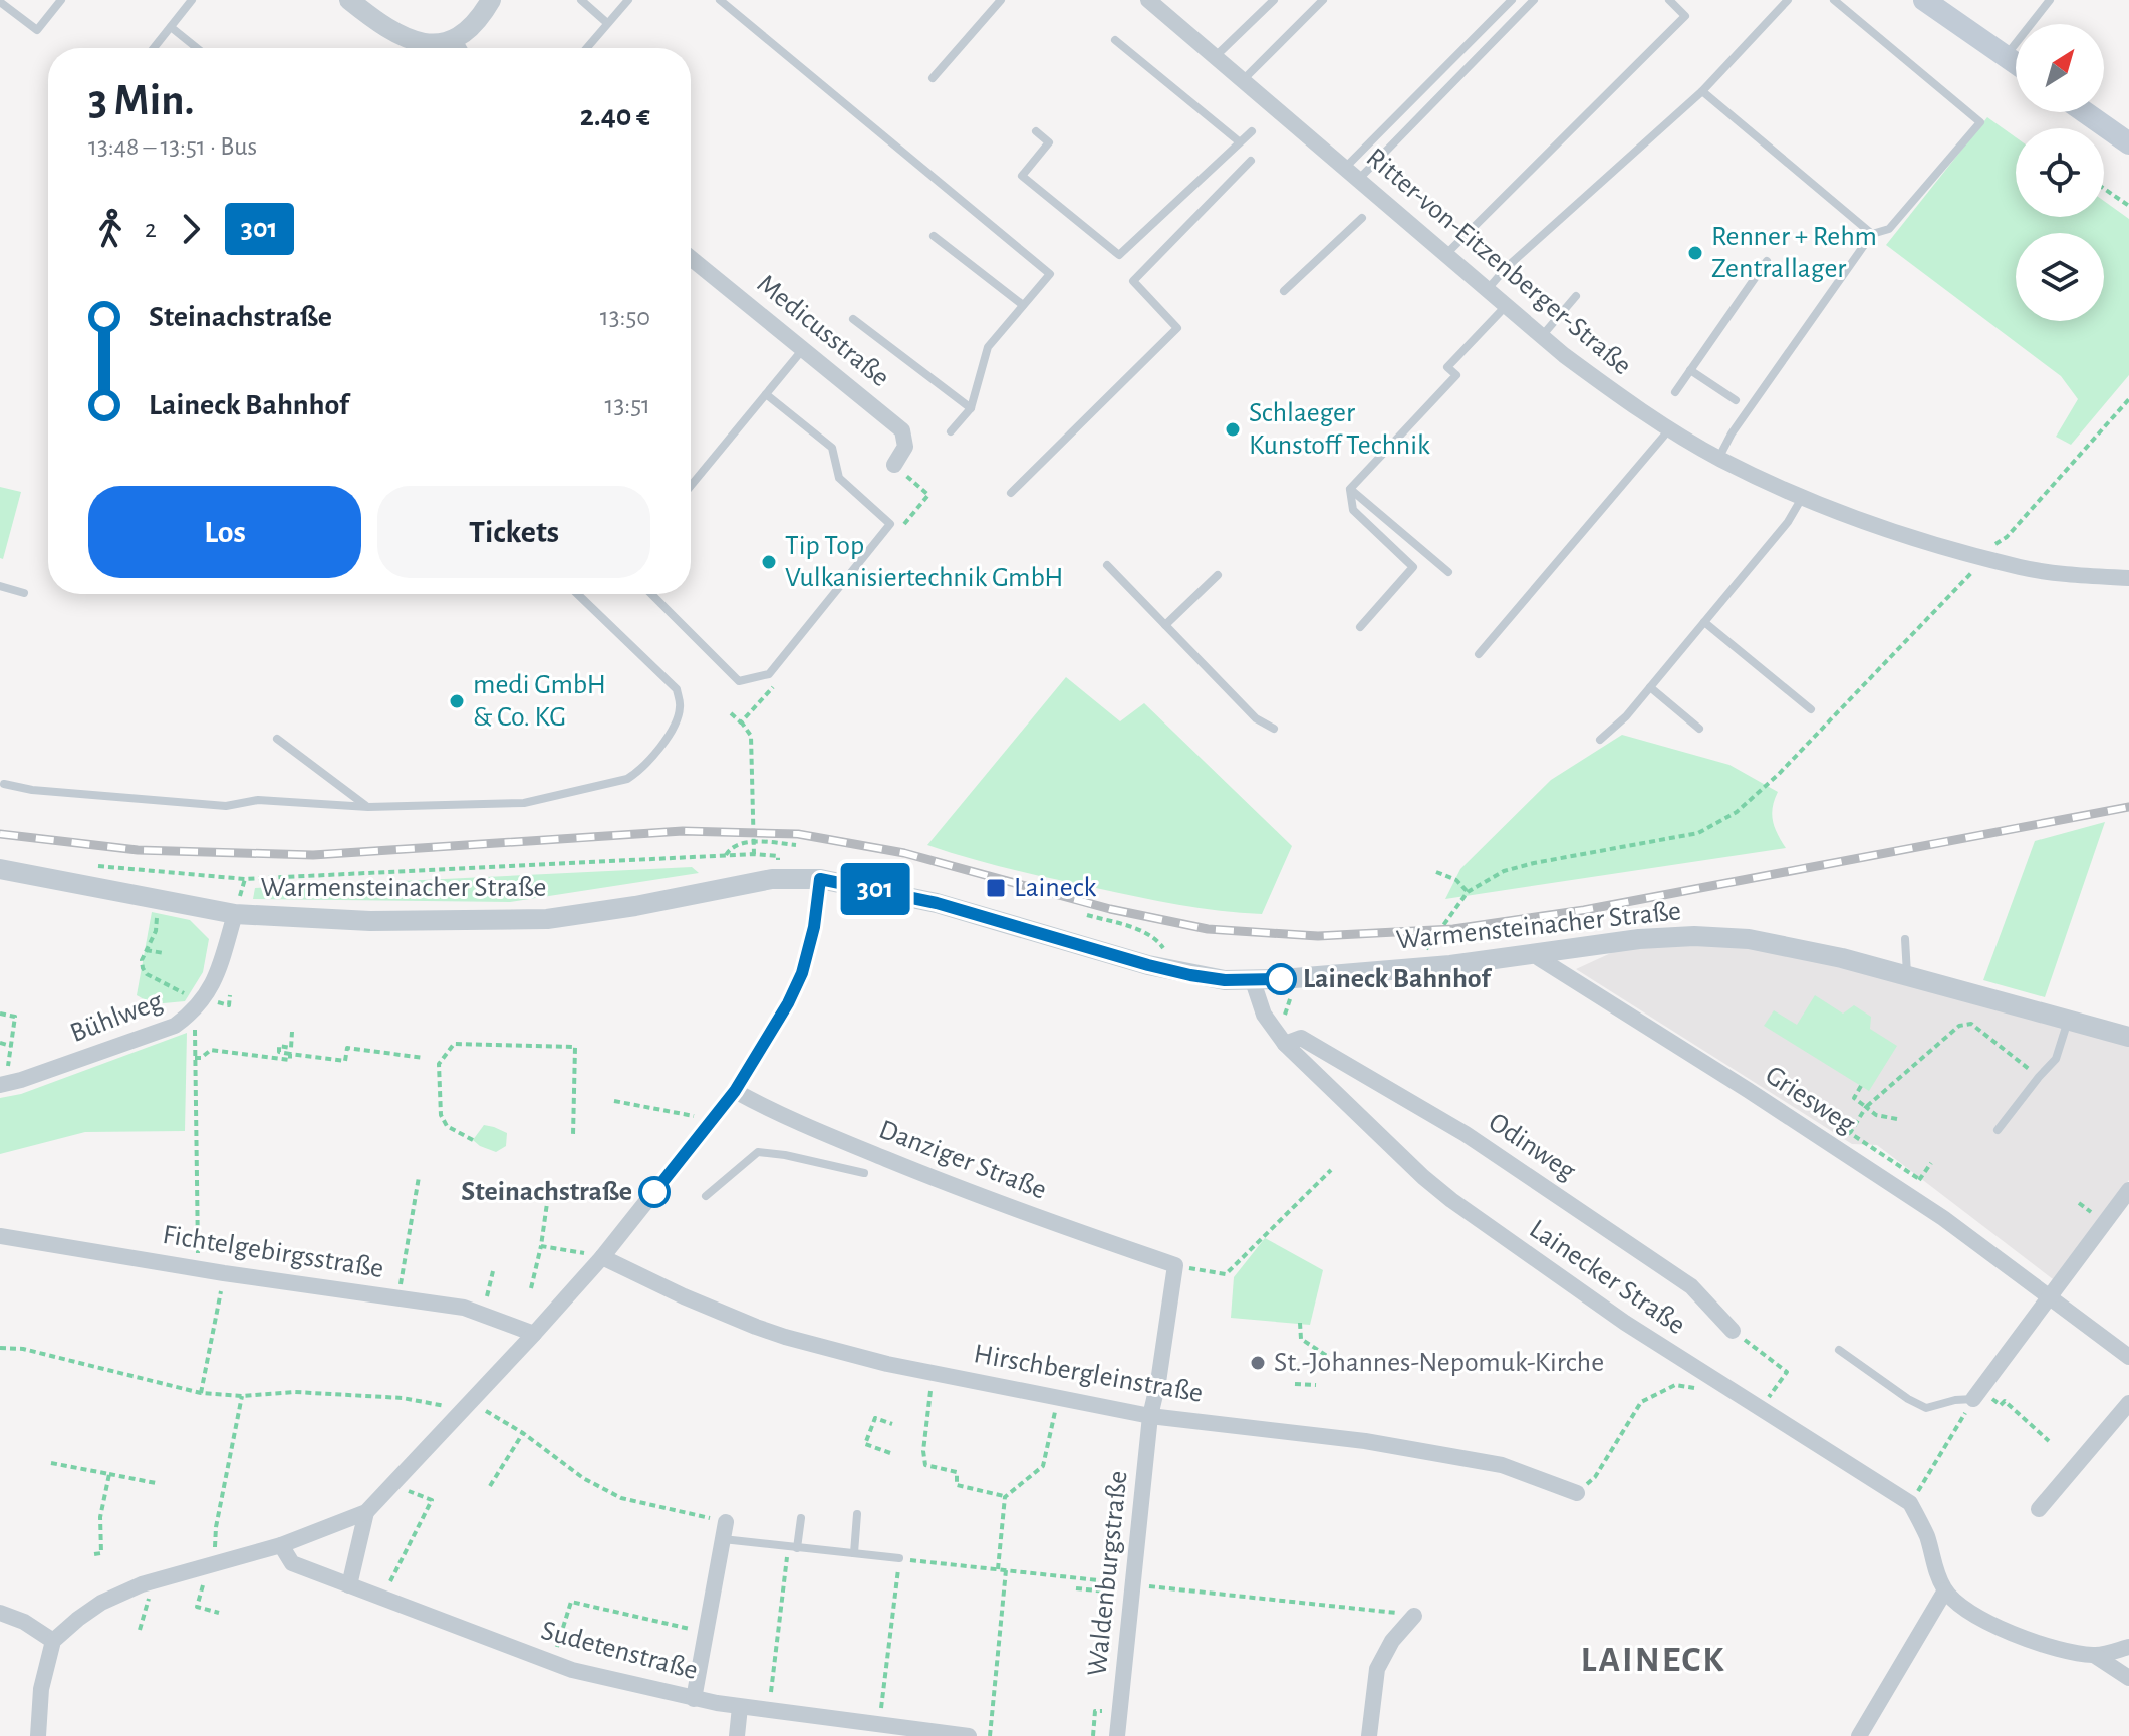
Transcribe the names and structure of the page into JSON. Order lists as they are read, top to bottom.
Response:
{
  "streets": {
    "street": [
      "Ritter-von-Eitzenberger-Straße",
      "Medicusstraße",
      "Warmensteinacher Straße",
      "Bühlweg",
      "Griesweg",
      "Odinweg",
      "Danziger Straße",
      "Fichtelgebirgsstraße",
      "Lainecker Straße",
      "Hirschbergleinstraße",
      "Waldenburgstraße",
      "Sudetenstraße"
    ]
  },
  "crossings": [
    ["Warmensteinacher Straße", "Bühlweg"],
    ["Warmensteinacher Straße", "Griesweg"],
    ["Warmensteinacher Straße", "Lainecker Straße"],
    ["Odinweg", "Lainecker Straße"],
    ["Danziger Straße", "Waldenburgstraße"],
    ["Hirschbergleinstraße", "Waldenburgstraße"]
  ],
  "districts": ["LAINECK"],
  "places": {
    "other": [
      "Renner + Rehm Zentrallager",
      "Schlaeger Kunstoff Technik",
      "Tip Top Vulkanisiertechnik GmbH",
      "medi GmbH & Co. KG",
      "Laineck Bahnhof",
      "Steinachstraße",
      "St.-Johannes-Nepomuk-Kirche"
    ],
    "transit": ["Laineck"]
  },
  "lines": ["bus line 301"],
  "north": "top right",
  "page": {
    "on_map": "301",
    "heading": ["3 Min.", "13:48 – 13:51 · Bus", "2.40 €"],
    "legs": ["2", "301"],
    "list": [
      {
        "name": "Steinachstraße",
        "value": "13:50"
      },
      {
        "name": "Laineck Bahnhof",
        "value": "13:51"
      }
    ],
    "buttons": ["Los", "Tickets"]
  }
}
